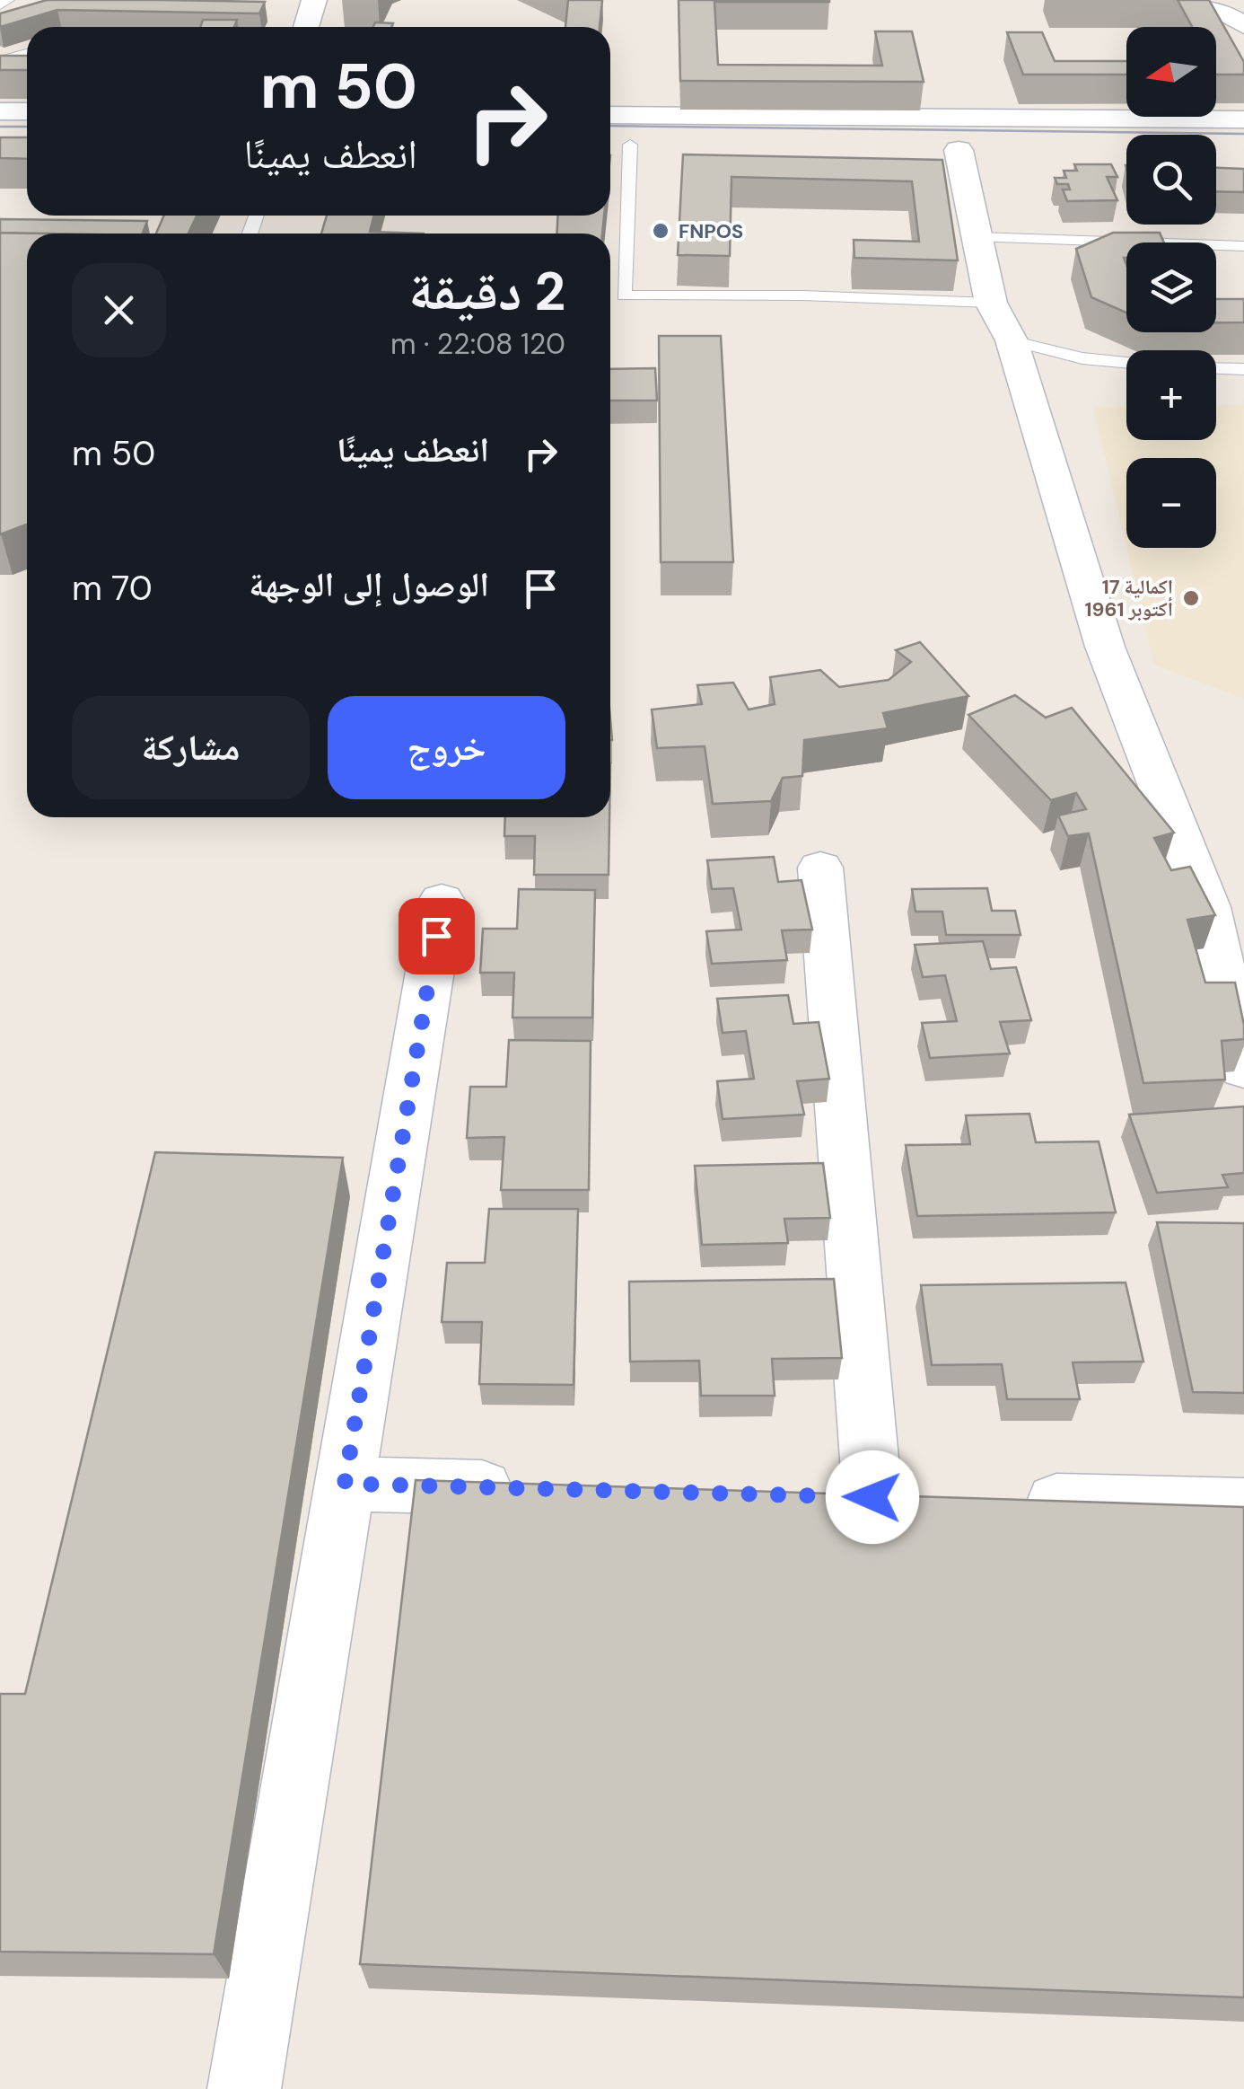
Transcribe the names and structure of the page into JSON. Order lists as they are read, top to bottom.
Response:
{
  "places": ["FNPOS", "إكمالية 17 أكتوبر 1961"],
  "north": "left",
  "page": {
    "map_buttons": ["+", "−"],
    "turn": ["50 m", "انعطف يمينًا"],
    "heading": ["2 دقيقة", "120 m · 22:08"],
    "list": [
      {
        "name": "انعطف يمينًا",
        "value": "50 m"
      },
      {
        "name": "الوصول إلى الوجهة",
        "value": "70 m"
      }
    ],
    "buttons": ["خروج", "مشاركة"]
  }
}
